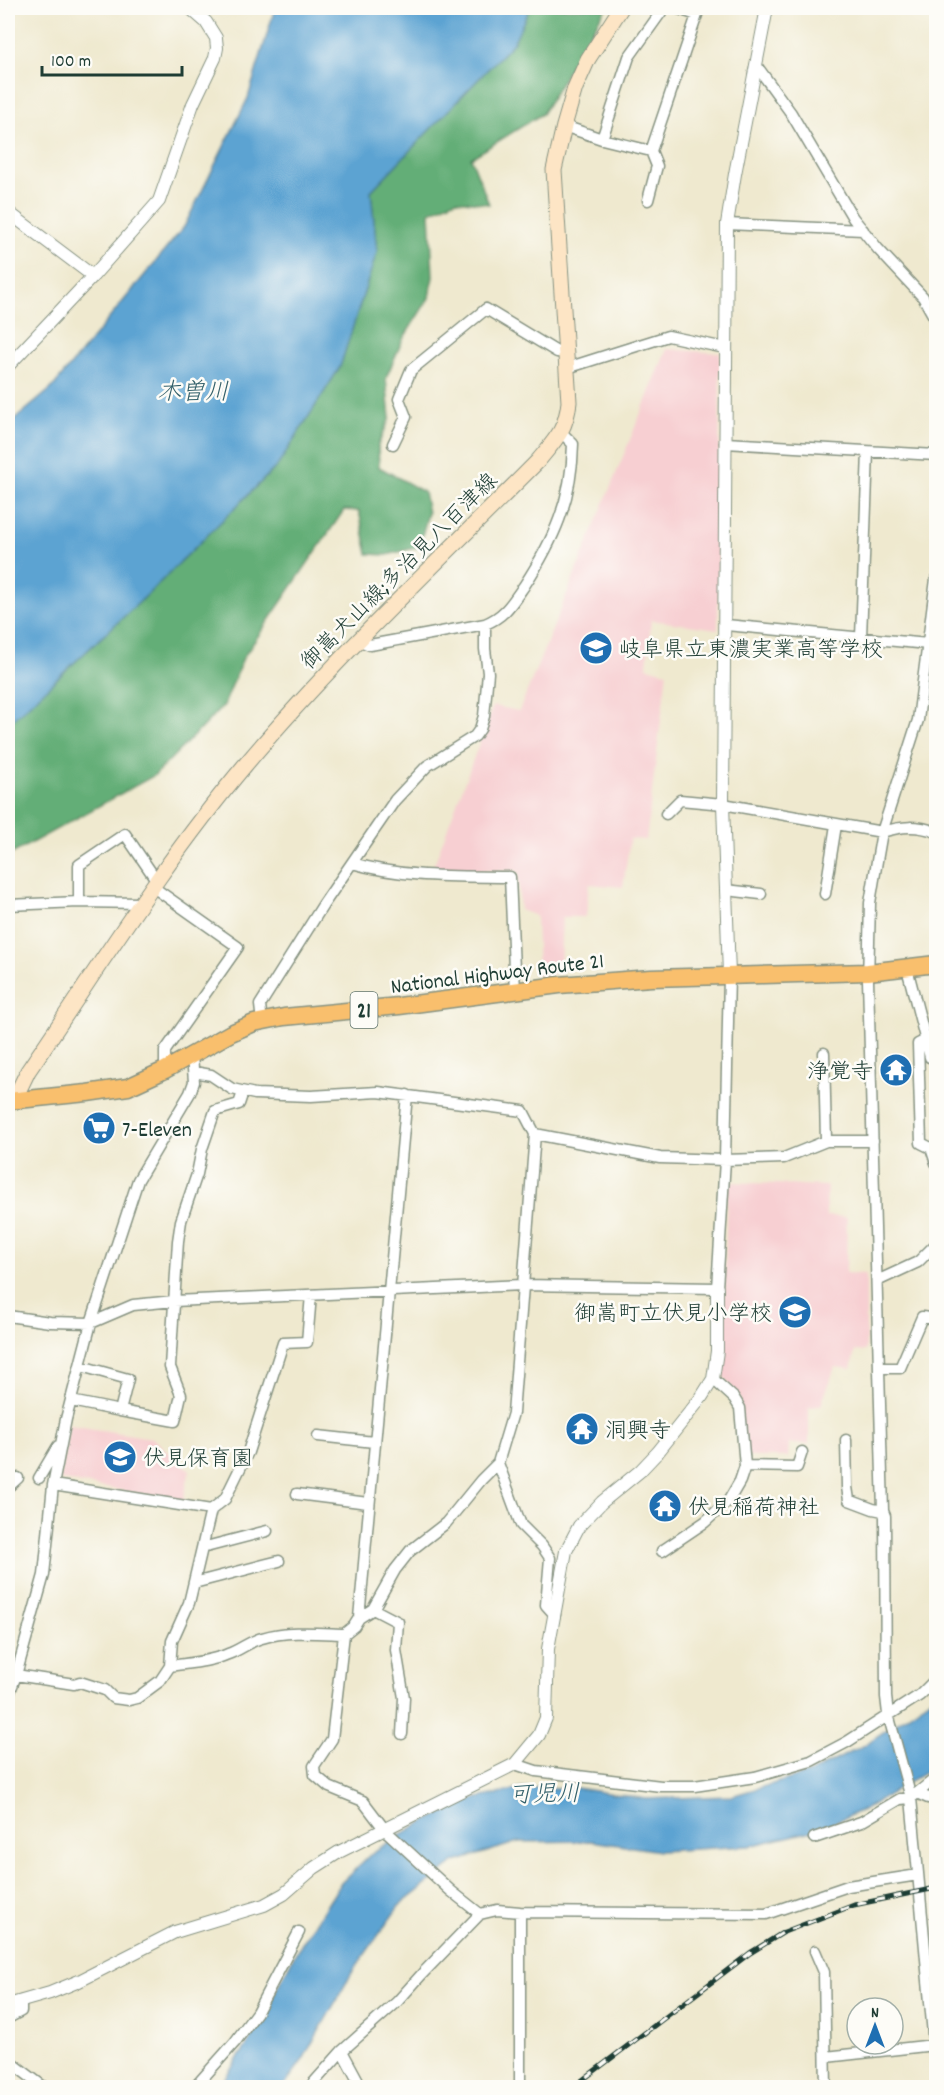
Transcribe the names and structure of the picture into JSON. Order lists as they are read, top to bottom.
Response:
{
  "streets": {
    "highway": ["National Highway Route 21", "21"],
    "main road": ["御嵩犬山線;多治見八百津線"]
  },
  "crossings": [
    ["御嵩犬山線;多治見八百津線", "National Highway Route 21"]
  ],
  "water": ["木曽川", "可児川"],
  "places": {
    "school or university": ["岐阜県立東濃実業高等学校", "御嵩町立伏見小学校", "伏見保育園"],
    "temple": ["浄覚寺", "洞興寺", "伏見稲荷神社"],
    "supermarket": ["7-Eleven"]
  },
  "scale_bar": "100 m",
  "north": "top"
}
